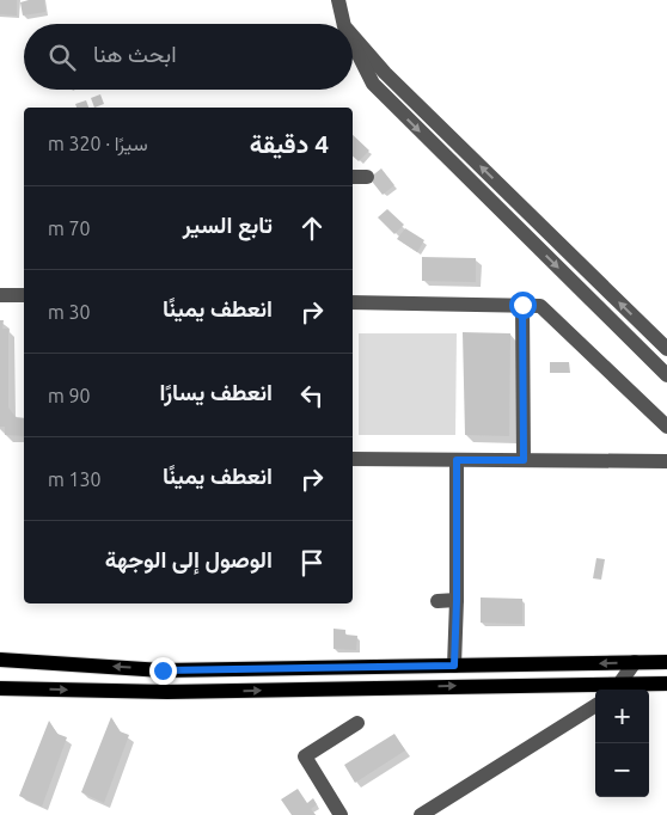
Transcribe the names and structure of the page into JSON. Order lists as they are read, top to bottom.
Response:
{
  "page": {
    "search": "ابحث هنا",
    "heading": ["4 دقيقة", "سيرًا · 320 m"],
    "list": [
      ["تابع السير", "70 m"],
      ["انعطف يمينًا", "30 m"],
      ["انعطف يسارًا", "90 m"],
      ["انعطف يمينًا", "130 m"],
      "الوصول إلى الوجهة"
    ],
    "map_buttons": ["+", "−"]
  }
}
